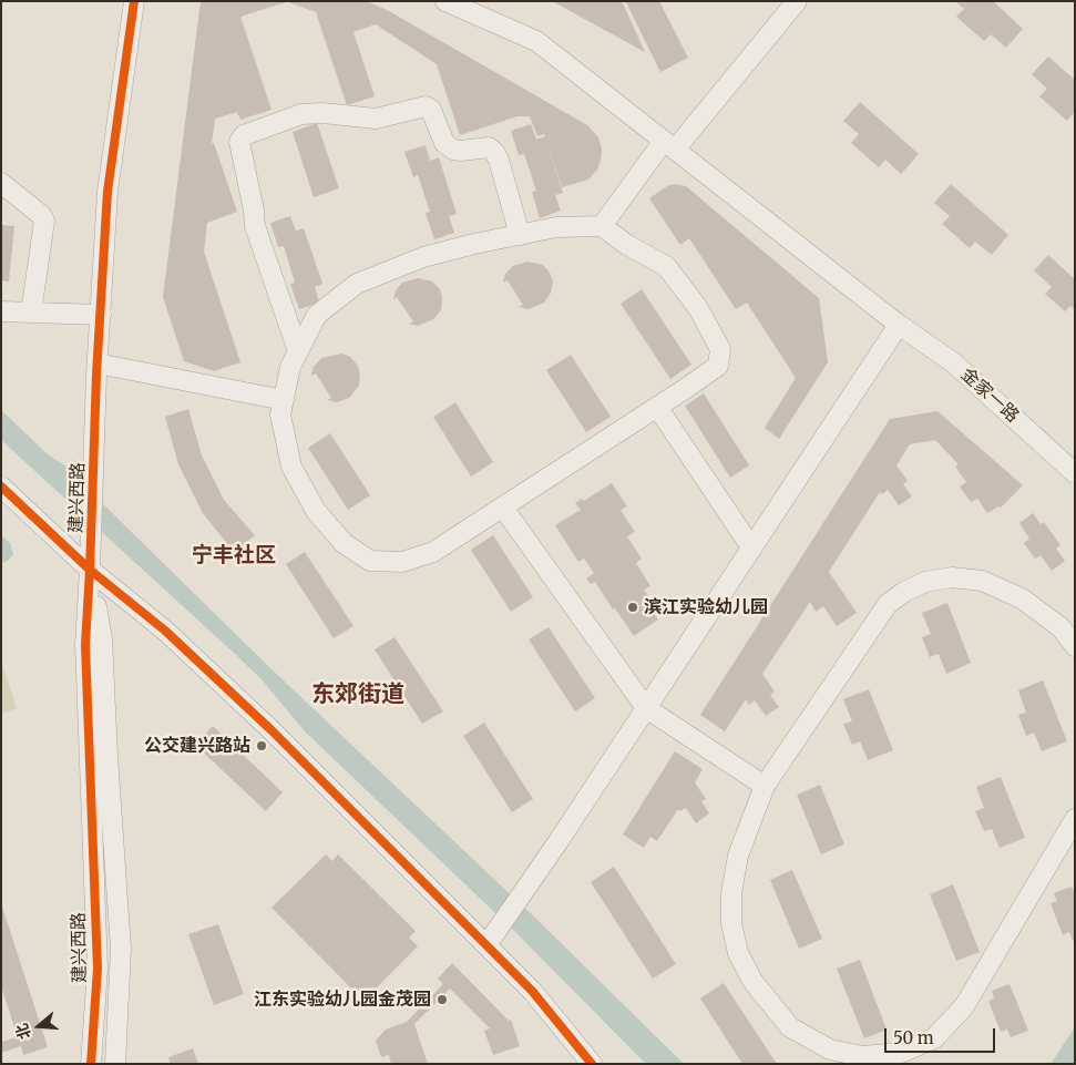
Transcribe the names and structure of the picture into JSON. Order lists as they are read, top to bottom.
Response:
{
  "streets": {
    "street": ["金家一路", "建兴西路"]
  },
  "districts": ["宁丰社区", "东郊街道"],
  "places": ["滨江实验幼儿园", "公交建兴路站", "江东实验幼儿园金茂园"],
  "scale_bar": "50 m",
  "north": "left"
}
